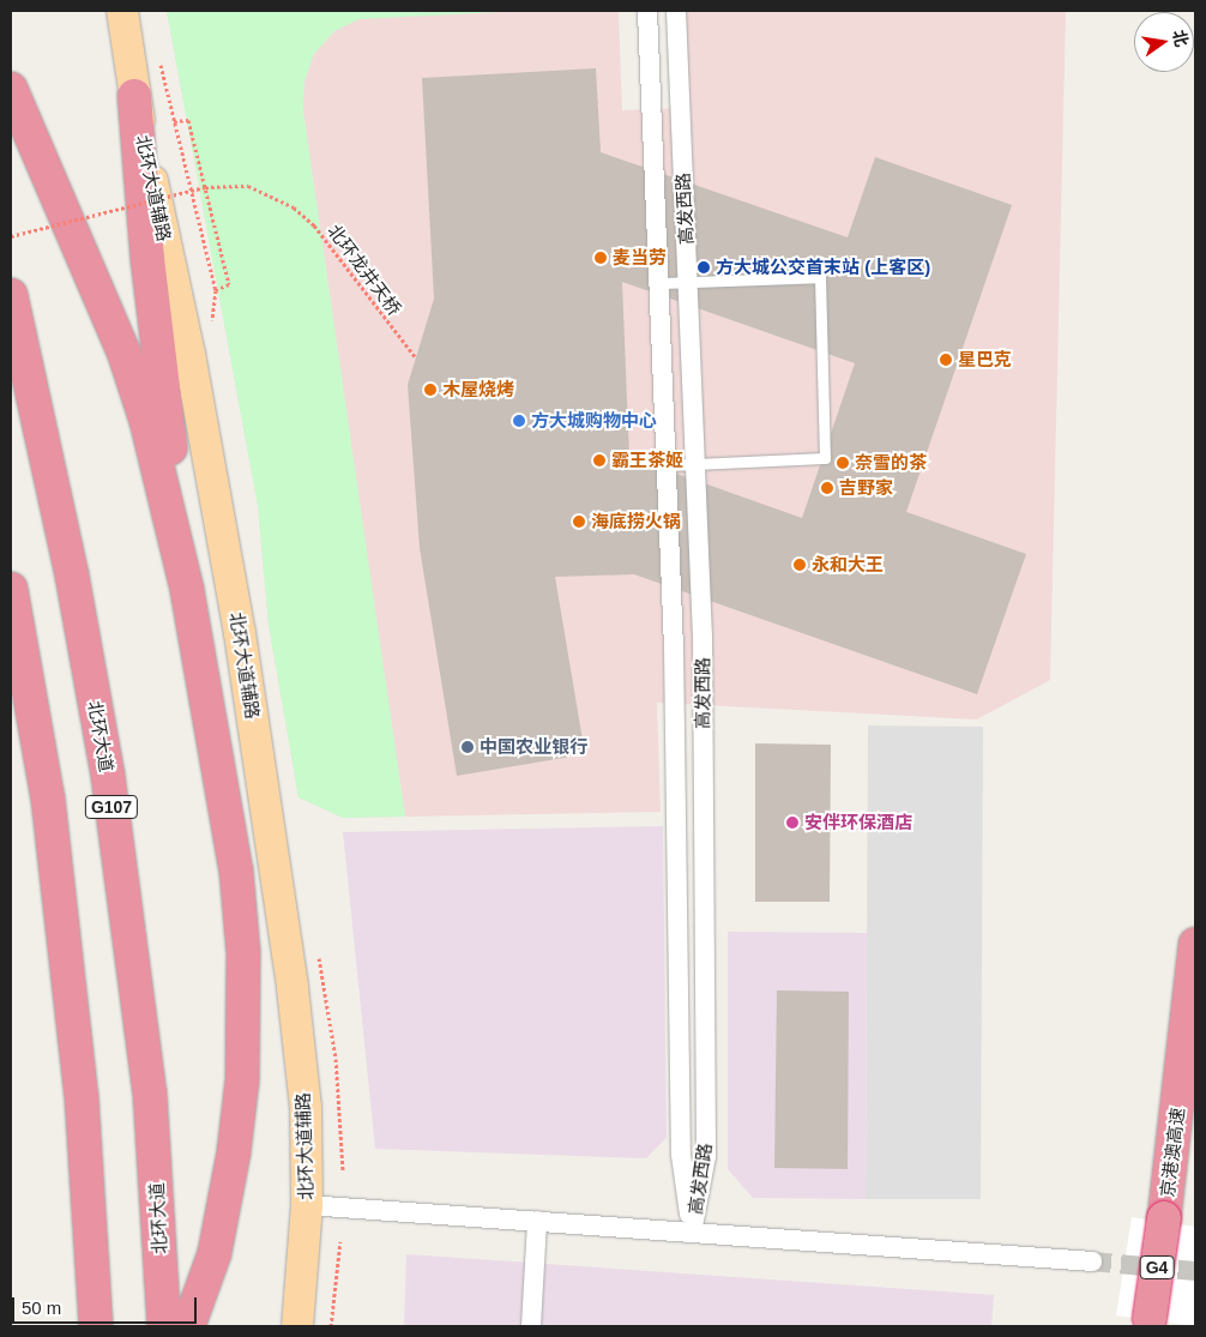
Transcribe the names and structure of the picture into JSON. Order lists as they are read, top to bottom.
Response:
{
  "streets": {
    "highway": [
      "北环大道",
      "G107",
      "京港澳高速",
      "G4"
    ],
    "main road": ["北环大道辅路"],
    "street": ["高发西路"],
    "path": ["北环龙井天桥"]
  },
  "places": [
    "麦当劳",
    "方大城公交首末站 (上客区)",
    "星巴克",
    "木屋烧烤",
    "方大城购物中心",
    "霸王茶姬",
    "奈雪的茶",
    "吉野家",
    "海底捞火锅",
    "永和大王",
    "中国农业银行",
    "安伴环保酒店"
  ],
  "scale_bar": "50 m",
  "north": "right"
}
